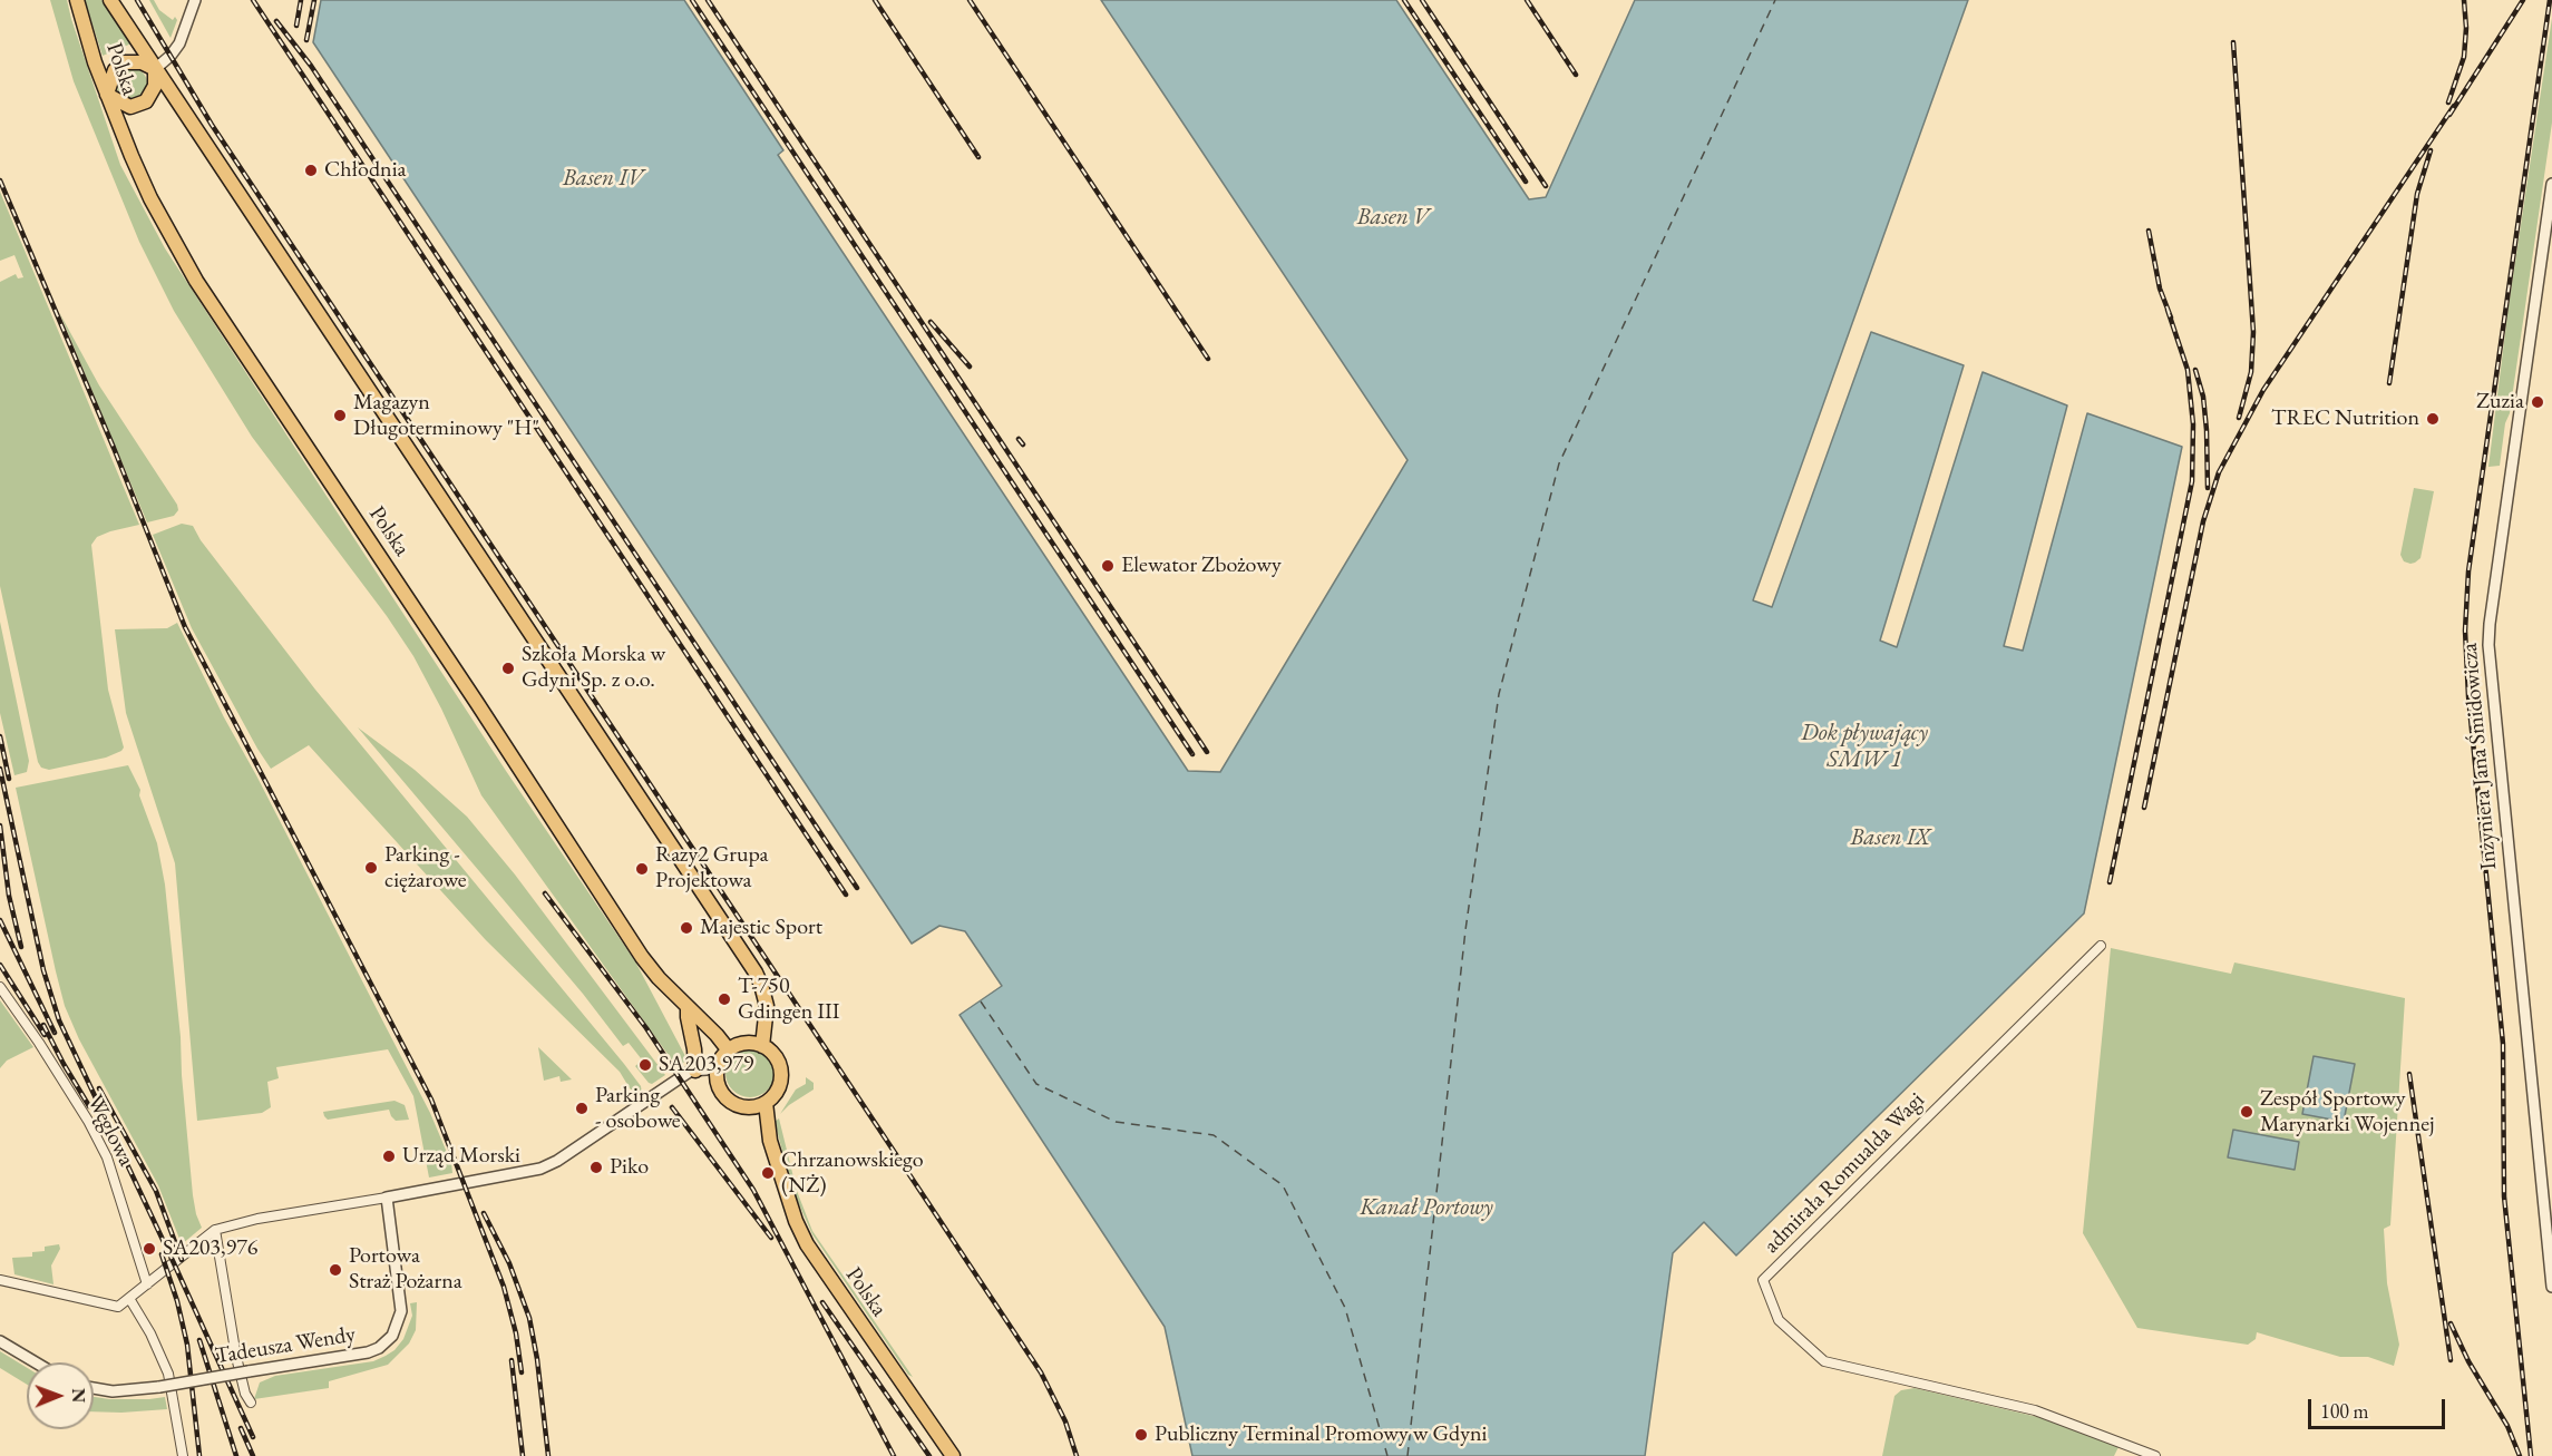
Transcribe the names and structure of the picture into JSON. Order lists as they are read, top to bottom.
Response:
{
  "streets": {
    "highway": ["Polska"],
    "street": [
      "Inżyniera Jana Śmidowicza",
      "Węglowa",
      "admirała Romualda Wagi",
      "Tadeusza Wendy"
    ]
  },
  "water": [
    "Basen IV",
    "Basen V",
    "Dok pływający SMW 1",
    "Basen IX",
    "Kanał Portowy"
  ],
  "places": [
    "Chłodnia",
    "Zuzia",
    "Magazyn Długoterminowy \"H\"",
    "TREC Nutrition",
    "Elewator Zbożowy",
    "Szkoła Morska w Gdyni Sp. z o.o.",
    "Parking - ciężarowe",
    "Razy2 Grupa Projektowa",
    "Majestic Sport",
    "T-750 Gdingen III",
    "SA203,979",
    "Parking - osobowe",
    "Zespół Sportowy Marynarki Wojennej",
    "Urząd Morski",
    "Piko",
    "Chrzanowskiego (NŻ)",
    "SA203,976",
    "Portowa Straż Pożarna",
    "Publiczny Terminal Promowy w Gdyni"
  ],
  "scale_bar": "100 m",
  "north": "right"
}
